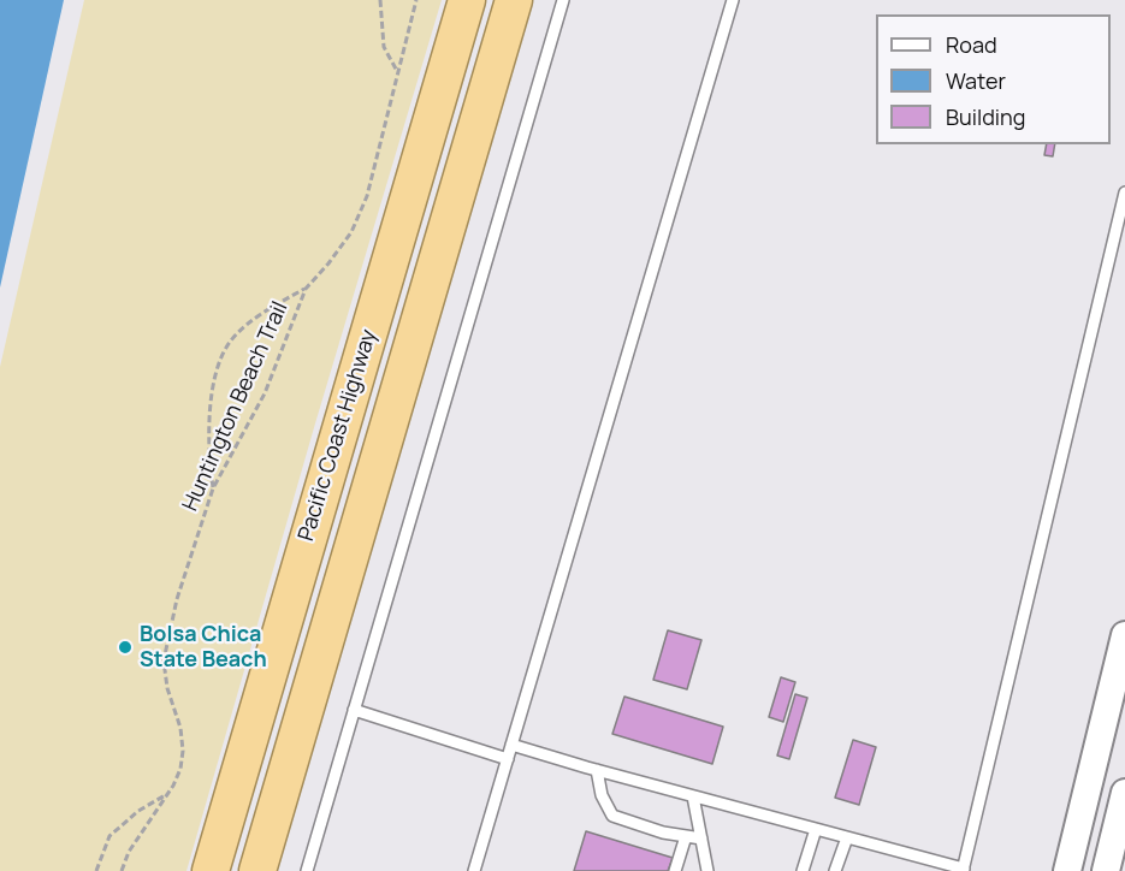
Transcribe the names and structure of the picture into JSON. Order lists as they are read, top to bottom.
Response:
{
  "streets": {
    "highway": ["Pacific Coast Highway"],
    "path": ["Huntington Beach Trail"]
  },
  "places": ["Bolsa Chica State Beach"],
  "legend": ["Road", "Water", "Building"]
}
